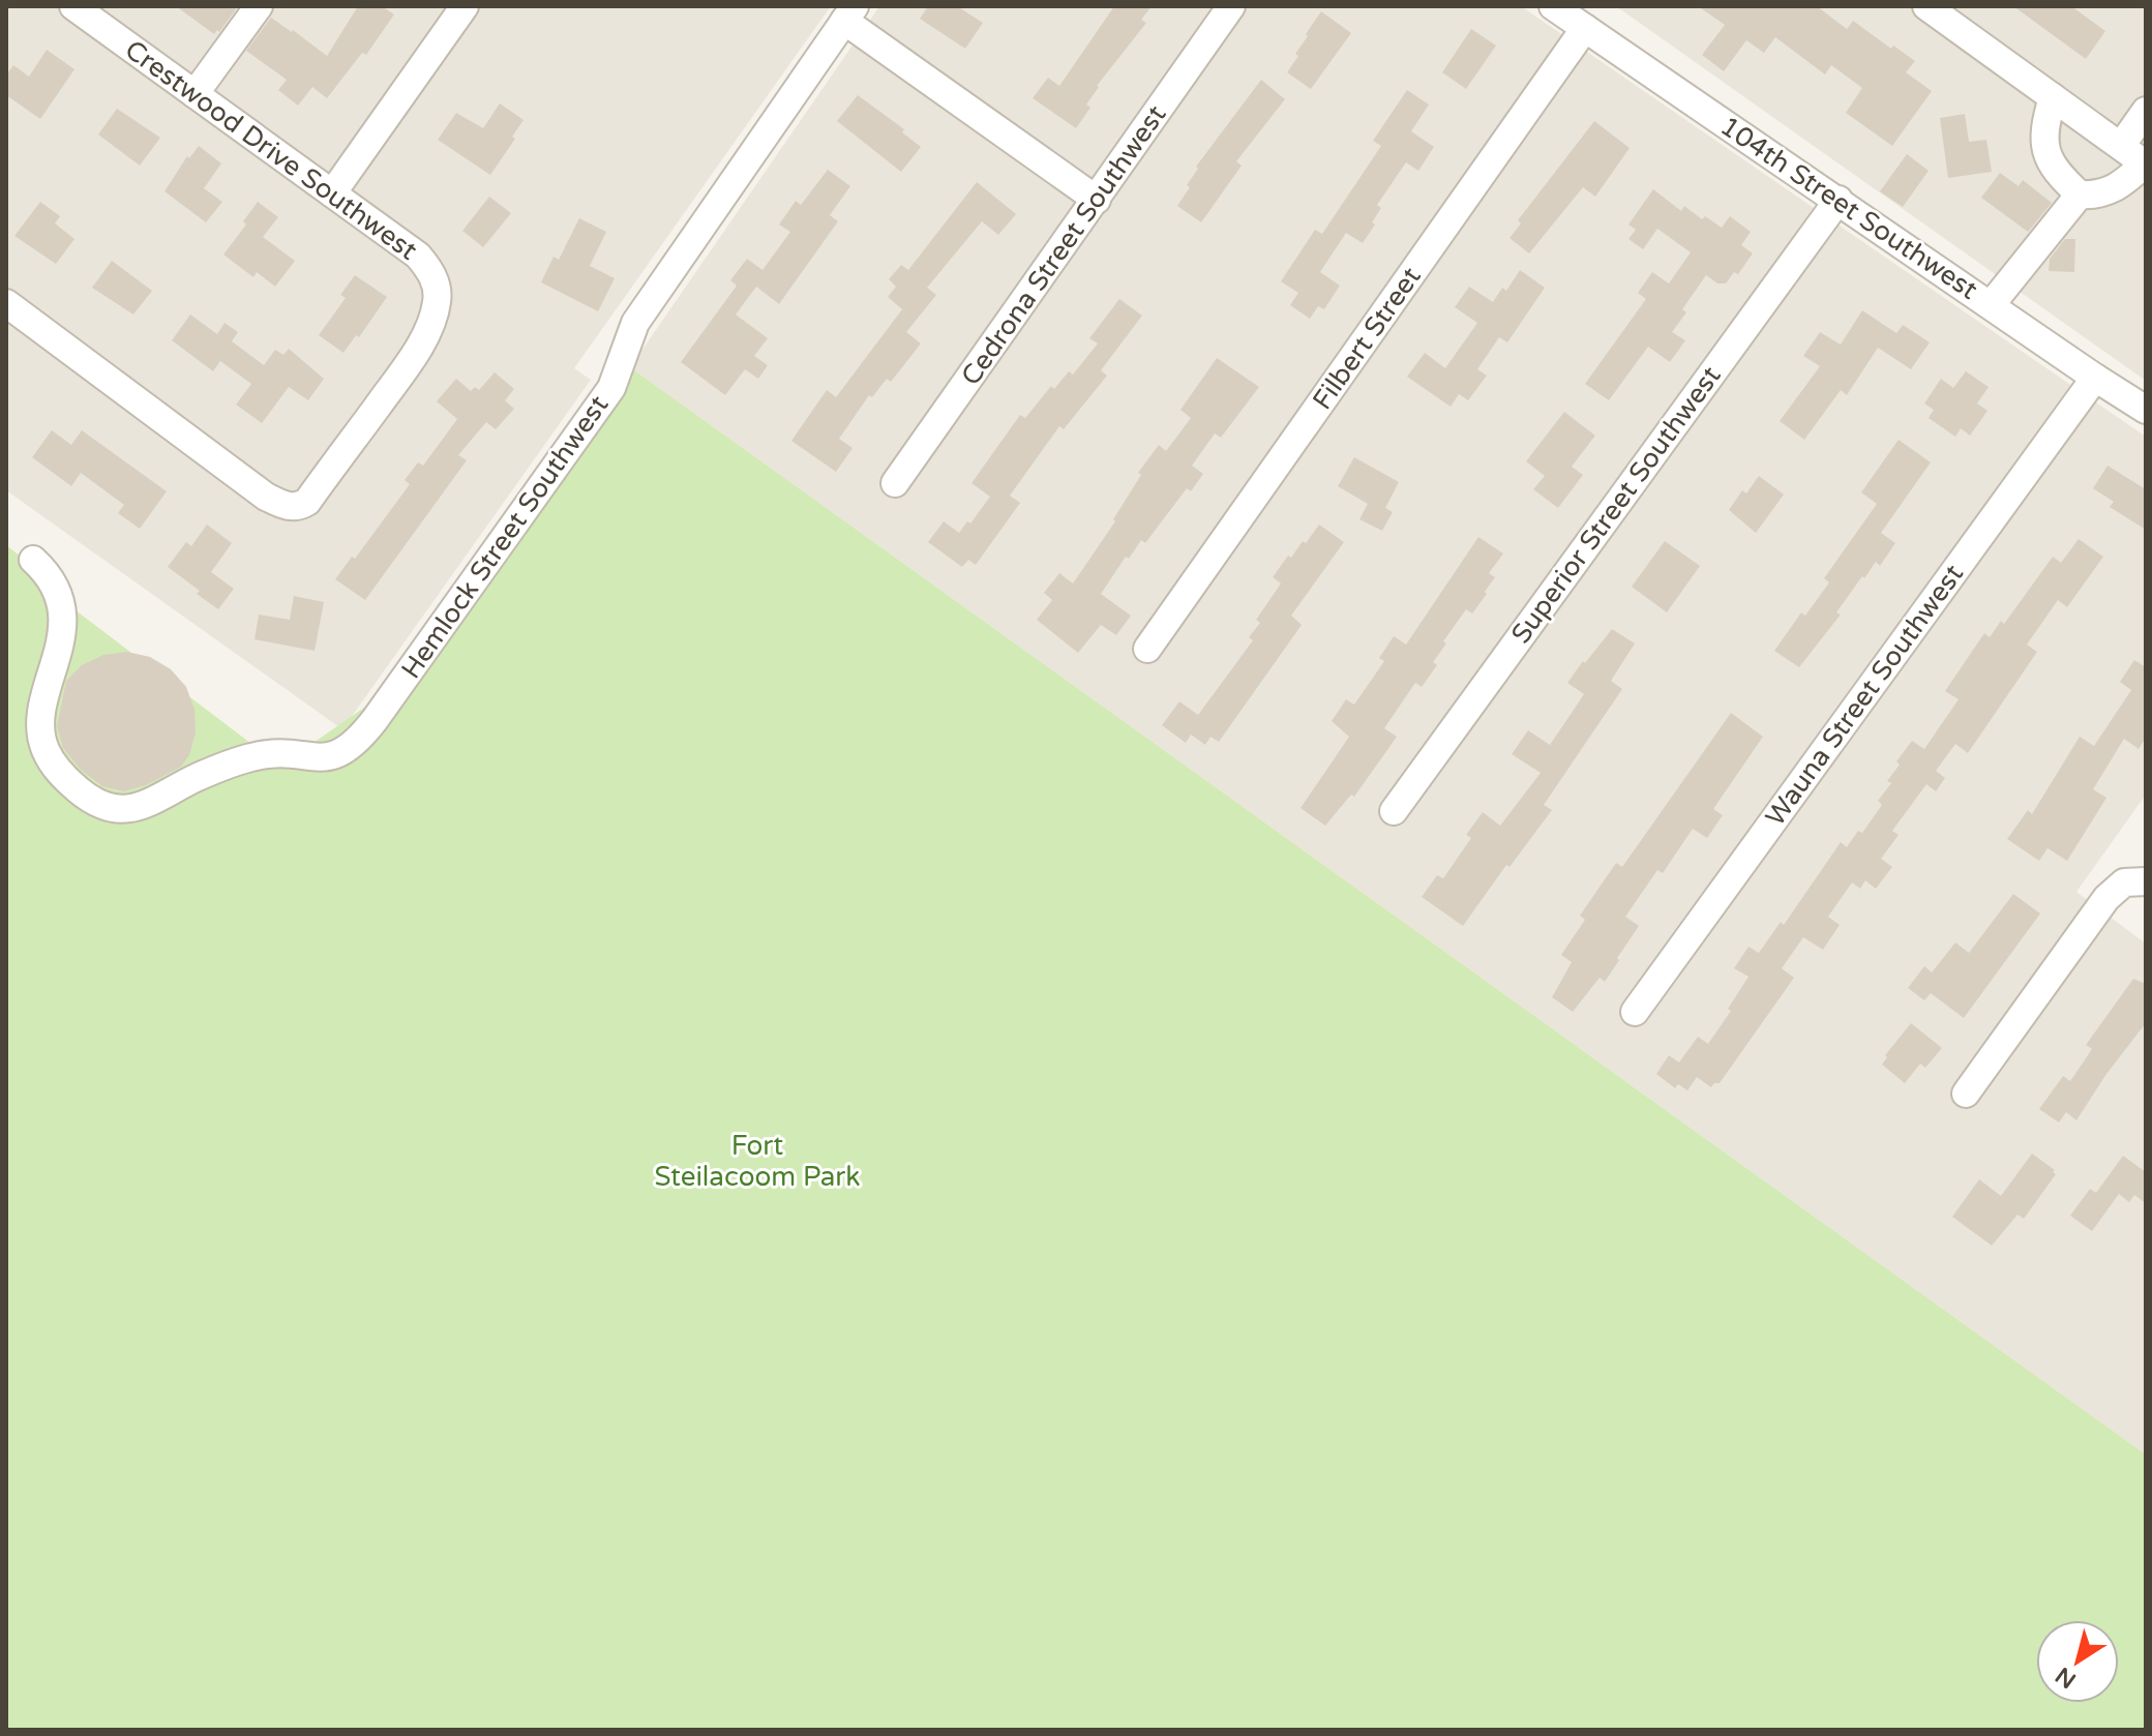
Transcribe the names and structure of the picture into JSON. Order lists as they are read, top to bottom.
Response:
{
  "streets": {
    "street": [
      "Crestwood Drive Southwest",
      "104th Street Southwest",
      "Cedrona Street Southwest",
      "Filbert Street",
      "Superior Street Southwest",
      "Hemlock Street Southwest",
      "Wauna Street Southwest"
    ]
  },
  "crossings": [
    ["104th Street Southwest", "Filbert Street"],
    ["104th Street Southwest", "Superior Street Southwest"],
    ["104th Street Southwest", "Wauna Street Southwest"]
  ],
  "parks": ["Fort Steilacoom Park"],
  "north": "bottom left"
}
